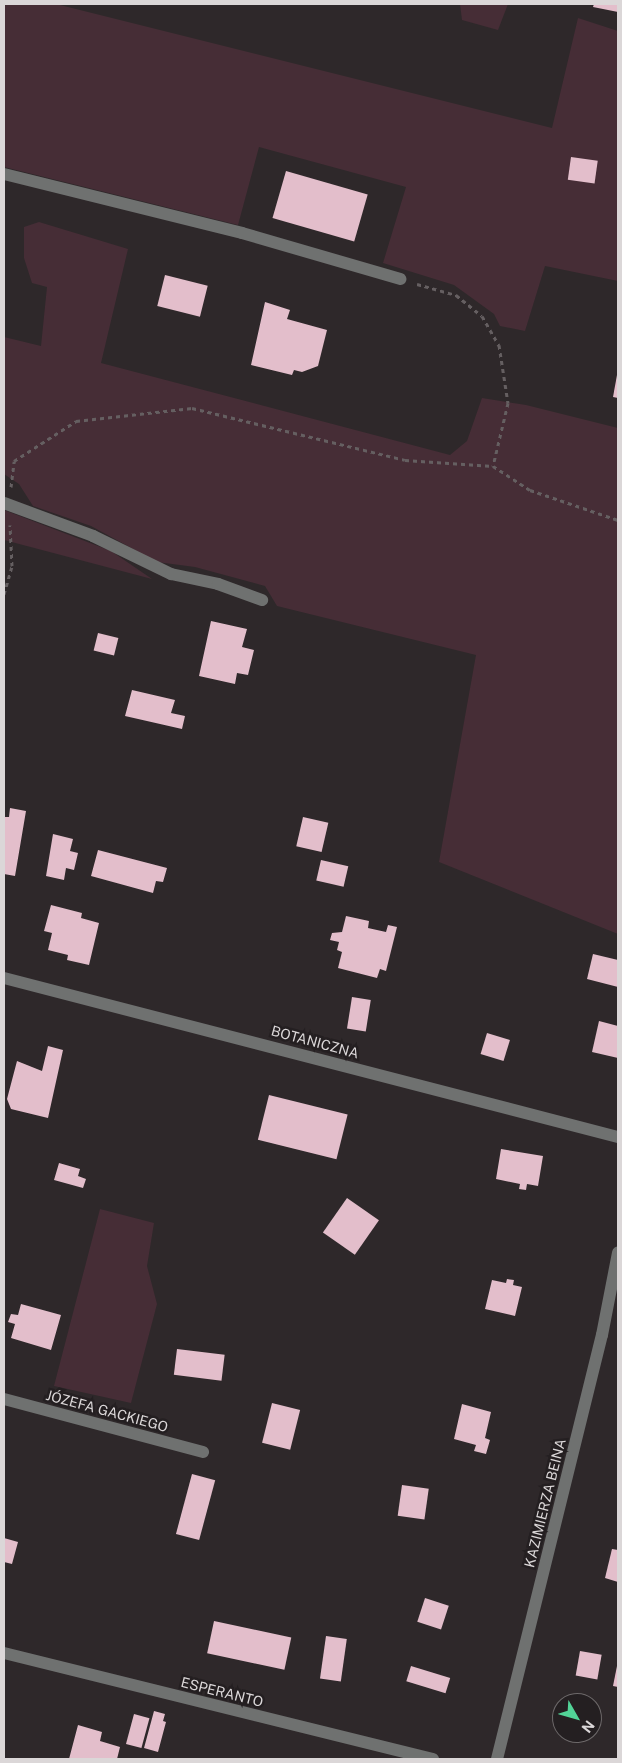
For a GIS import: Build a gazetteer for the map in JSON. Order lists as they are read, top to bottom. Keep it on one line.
{"streets":{"street":["BOTANICZNA","JÓZEFA GACKIEGO","KAZIMIERZA BEINA","ESPERANTO"]},"north":"bottom right"}
